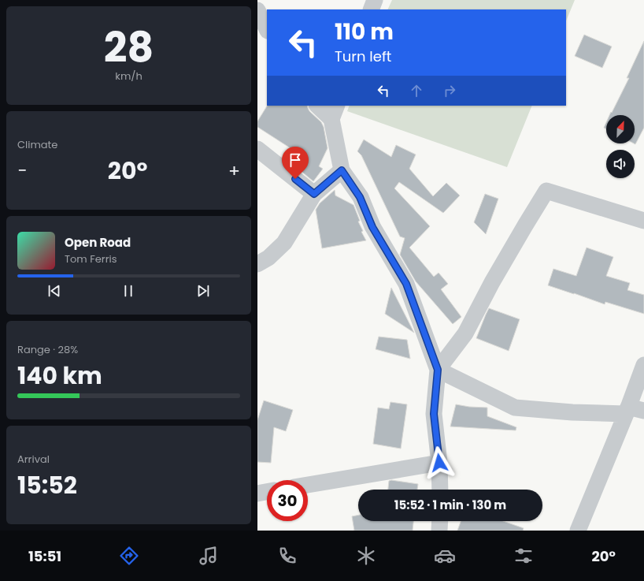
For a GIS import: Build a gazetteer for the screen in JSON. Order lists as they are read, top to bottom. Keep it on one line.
{"north":"top right","page":{"tile":[["28","km/h"],"Climate",["Range · 28%","140 km"],["Arrival","15:52"]],"turn":["110 m","Turn left"],"heat":["−","20°","+"],"song":["Open Road","Tom Ferris"],"limit":"30","trip":"15:52 · 1 min · 130 m","tabs":["15:51","20°"]}}
